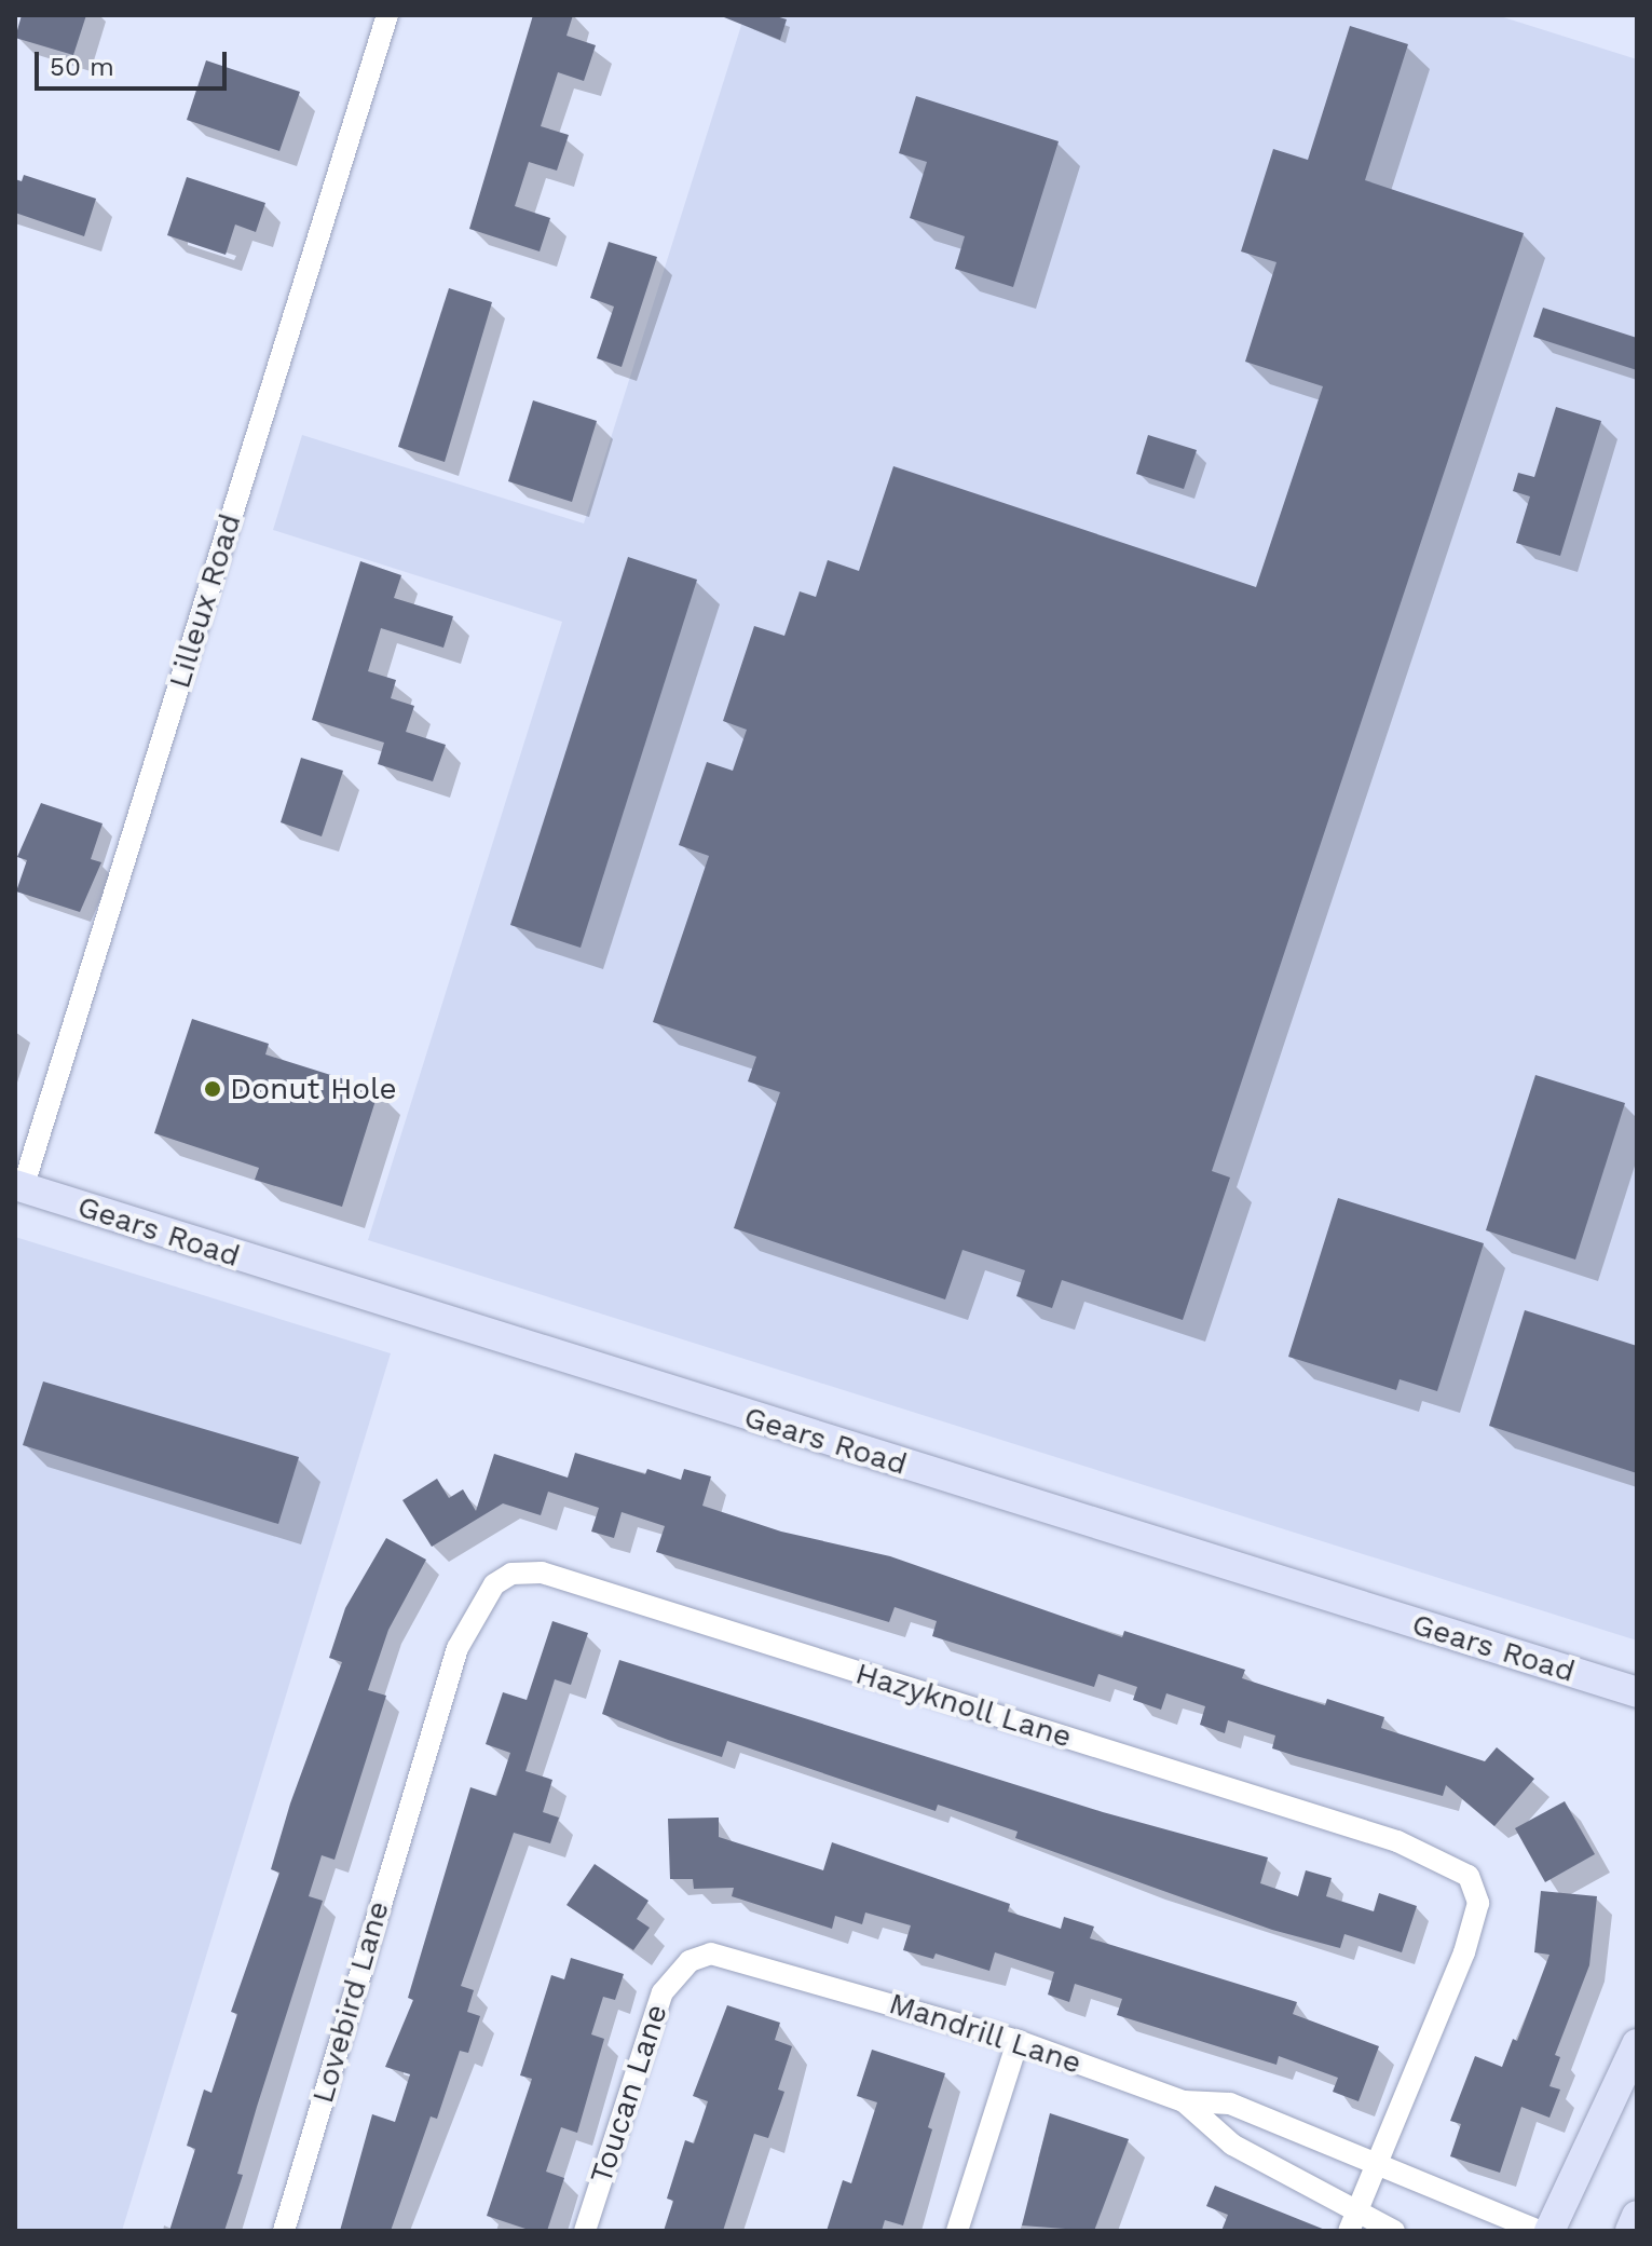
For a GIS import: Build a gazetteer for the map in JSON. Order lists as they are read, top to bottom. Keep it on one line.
{"streets":{"main road":["Gears Road"],"street":["Lilleux Road","Hazyknoll Lane","Lovebird Lane","Mandrill Lane","Toucan Lane"]},"crossings":[["Lilleux Road","Gears Road"],["Hazyknoll Lane","Lovebird Lane"],["Hazyknoll Lane","Mandrill Lane"],["Mandrill Lane","Toucan Lane"]],"places":["Donut Hole"],"scale_bar":"50 m"}
